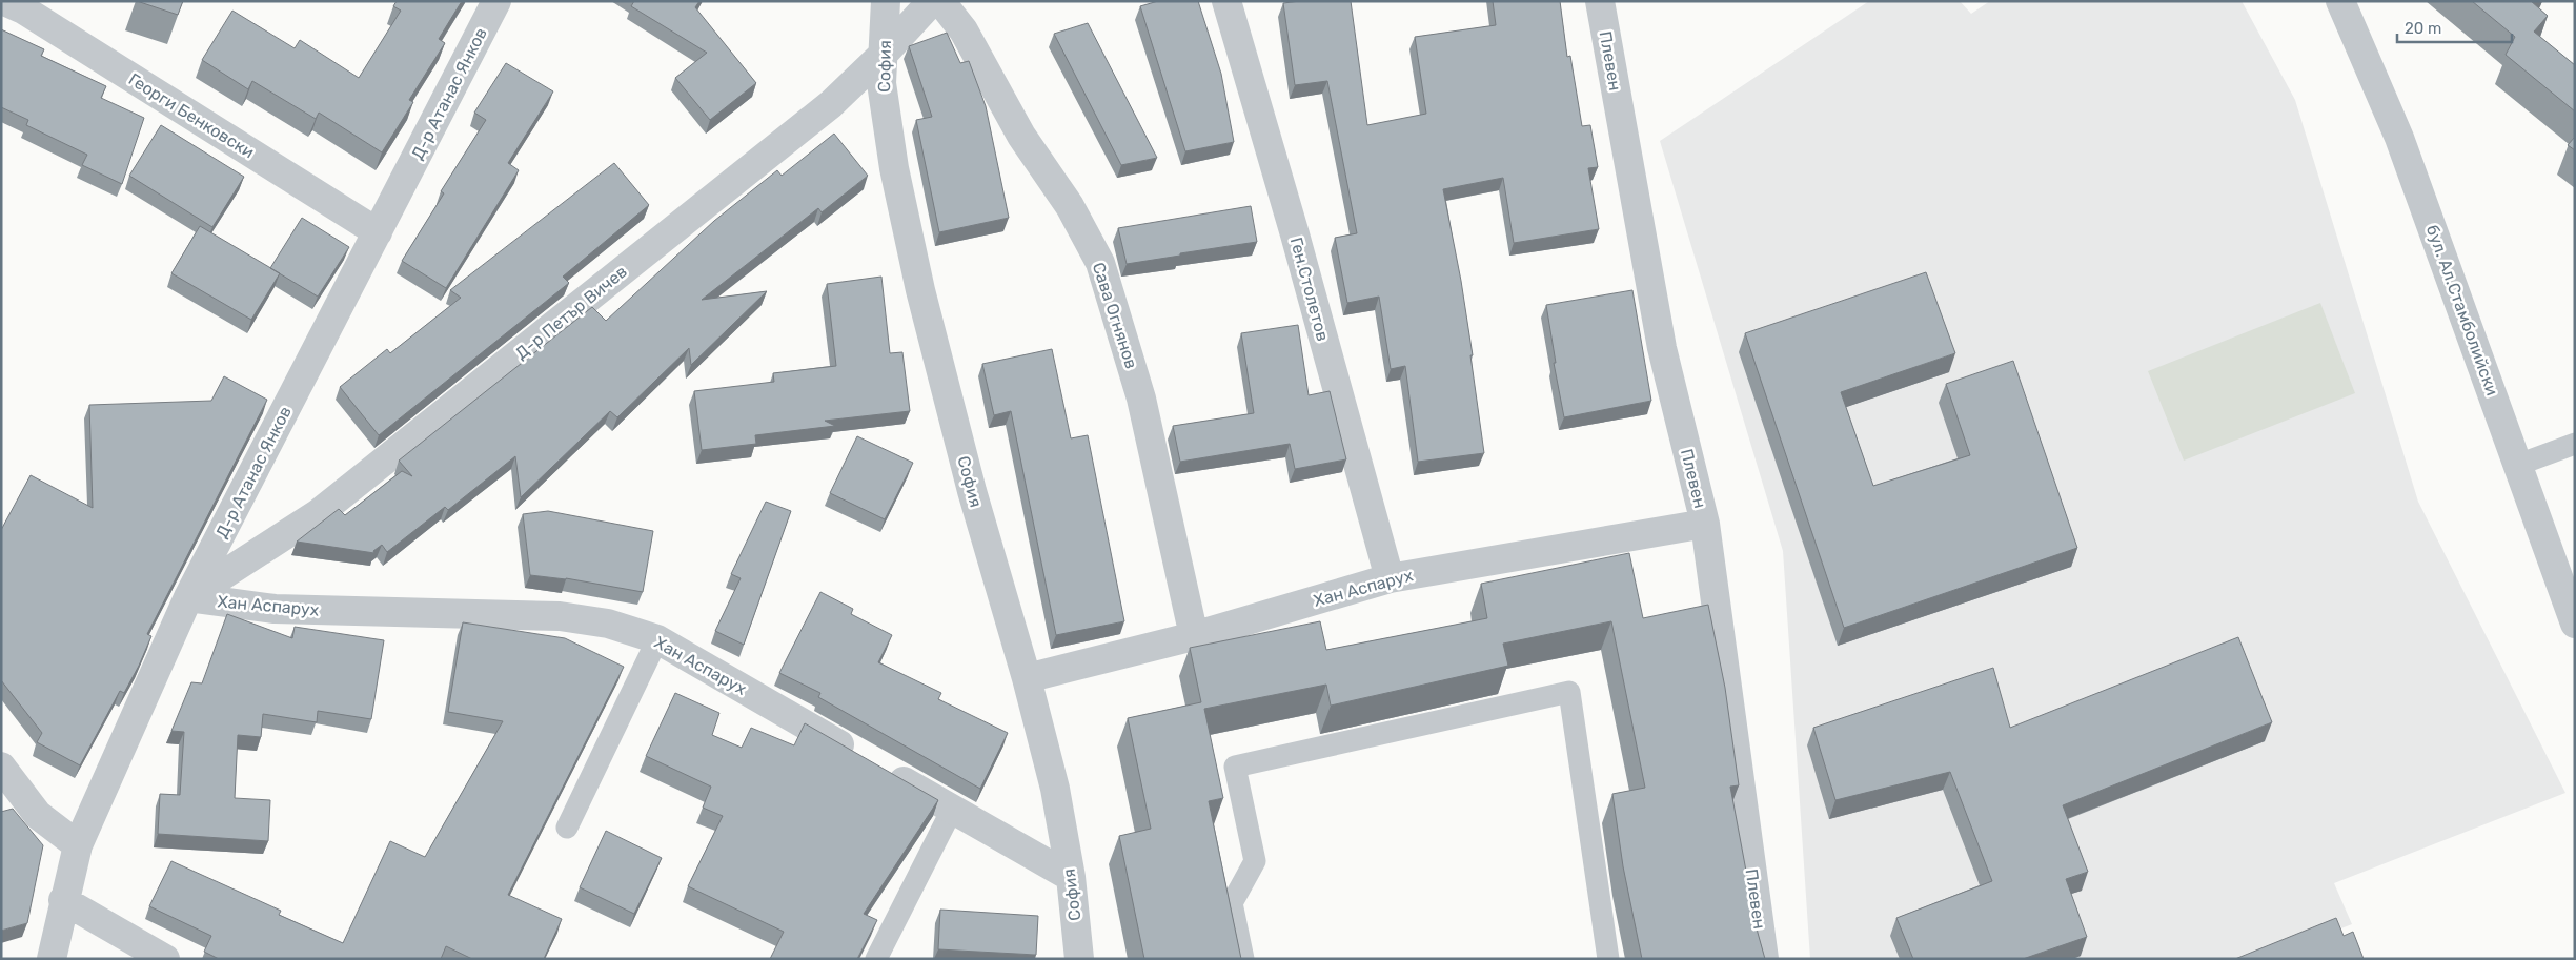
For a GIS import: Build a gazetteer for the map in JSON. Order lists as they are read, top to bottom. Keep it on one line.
{"streets":{"street":["Плевен","София","Д-р Атанас Янков","Георги Бенковски","Ген.Столетов","бул. Ал.Стамболийски","Д-р Петър Вичев","Сава Огнянов","Хан Аспарух"]},"crossings":[["Плевен","Хан Аспарух"],["София","Д-р Петър Вичев"],["София","Хан Аспарух"],["Д-р Атанас Янков","Георги Бенковски"],["Д-р Атанас Янков","Д-р Петър Вичев"],["Д-р Атанас Янков","Хан Аспарух"],["Ген.Столетов","Хан Аспарух"],["Д-р Петър Вичев","Хан Аспарух"],["Сава Огнянов","Хан Аспарух"]],"scale_bar":"20 m"}
